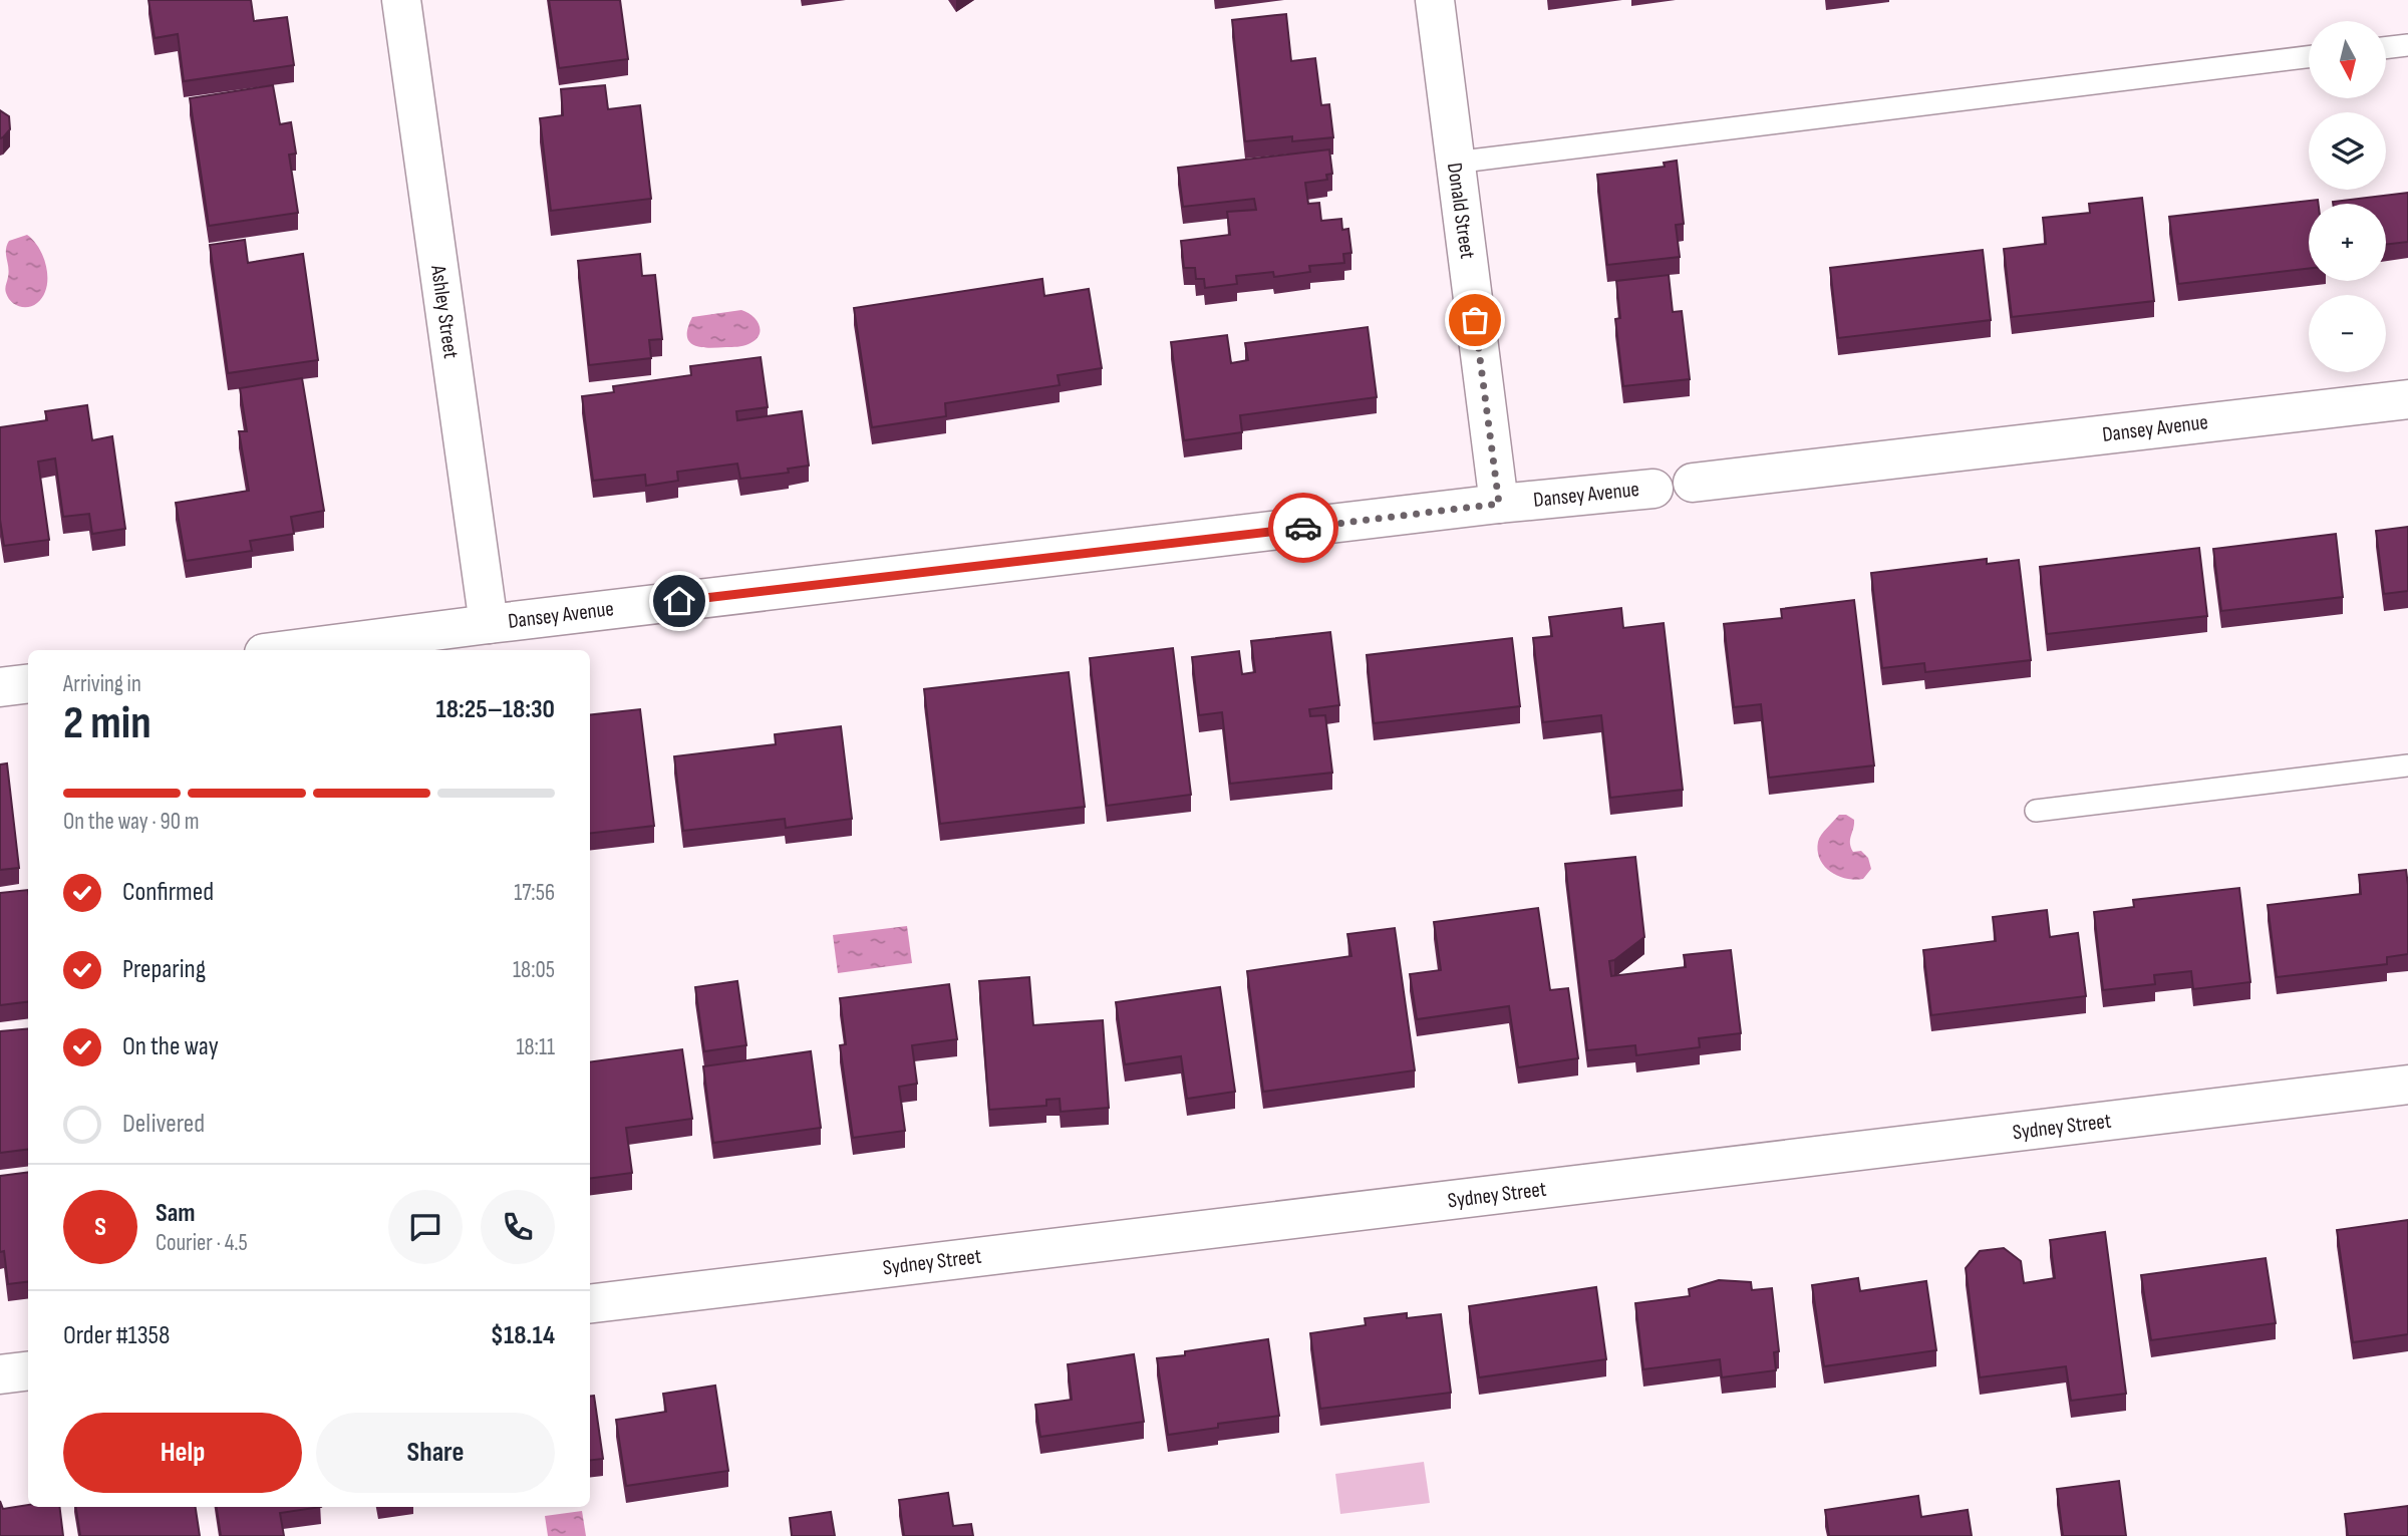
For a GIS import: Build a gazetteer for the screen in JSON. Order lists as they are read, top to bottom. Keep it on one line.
{"streets":{"street":["Donald Street","Ashley Street","Dansey Avenue","Sydney Street"]},"crossings":[["Donald Street","Dansey Avenue"],["Ashley Street","Dansey Avenue"]],"north":"bottom","page":{"map_buttons":["+","−"],"heading":["2 min","Arriving in","18:25–18:30"],"panel":["Sam","Courier · 4.5","Order #1358","$18.14"],"bar":"On the way · 90 m","list":[["Confirmed","17:56"],["Preparing","18:05"],["On the way","18:11"],"Delivered"],"round":"S","buttons":["Help","Share"]}}
